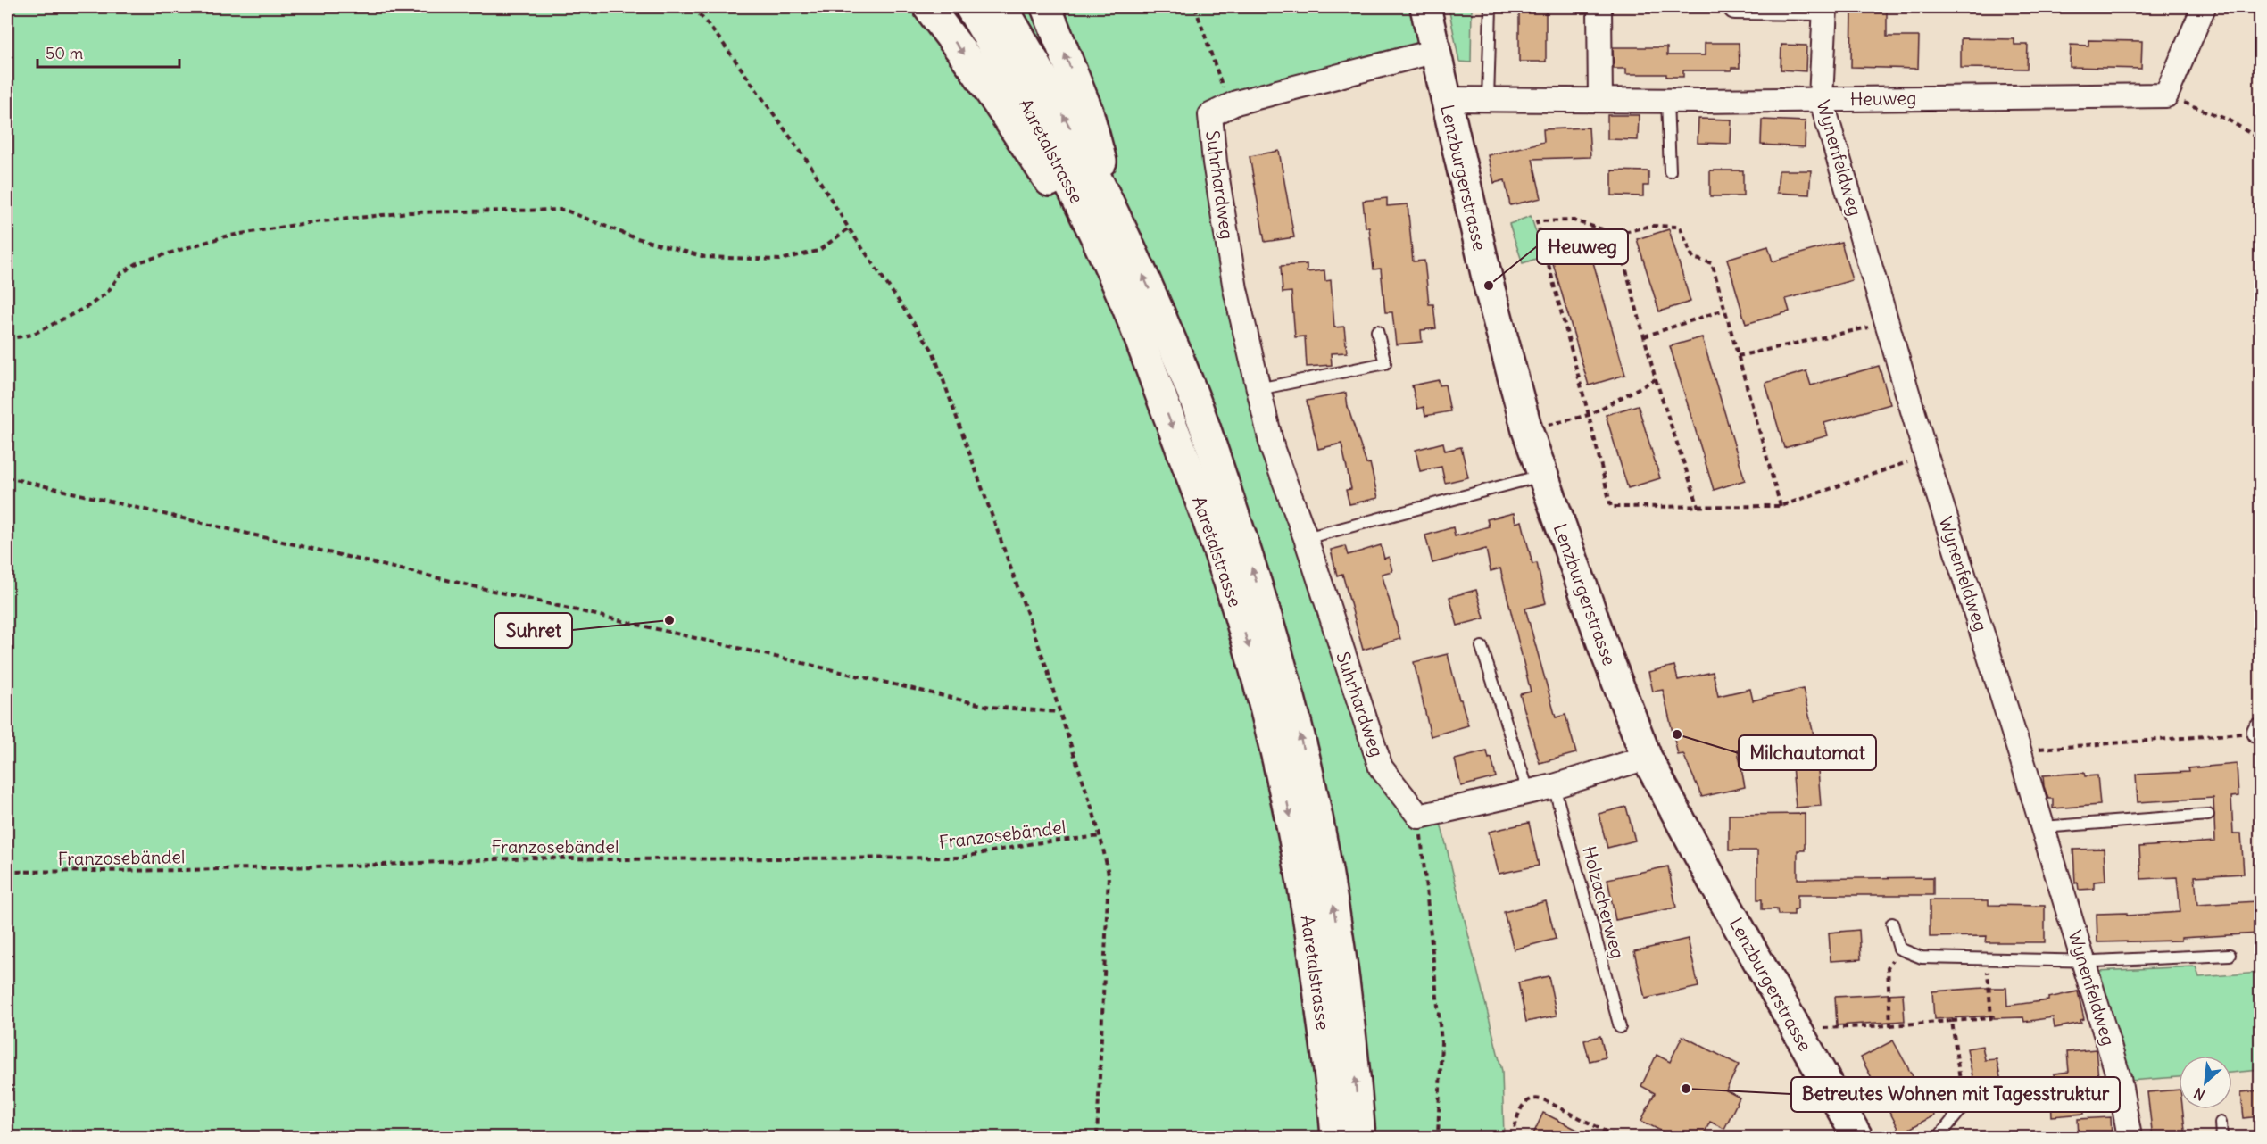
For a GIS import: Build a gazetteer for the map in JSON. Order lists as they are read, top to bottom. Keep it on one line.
{"streets":{"main road":["Aaretalstrasse","Lenzburgerstrasse"],"street":["Heuweg","Wynenfeldweg","Suhrhardweg"],"lane":["Holzacherweg"],"path":["Franzosebändel"]},"crossings":[["Heuweg","Wynenfeldweg"],["Heuweg","Lenzburgerstrasse"],["Lenzburgerstrasse","Suhrhardweg"]],"places":["Heuweg","Suhret","Milchautomat","Betreutes Wohnen mit Tagesstruktur"],"scale_bar":"50 m","north":"bottom left"}
